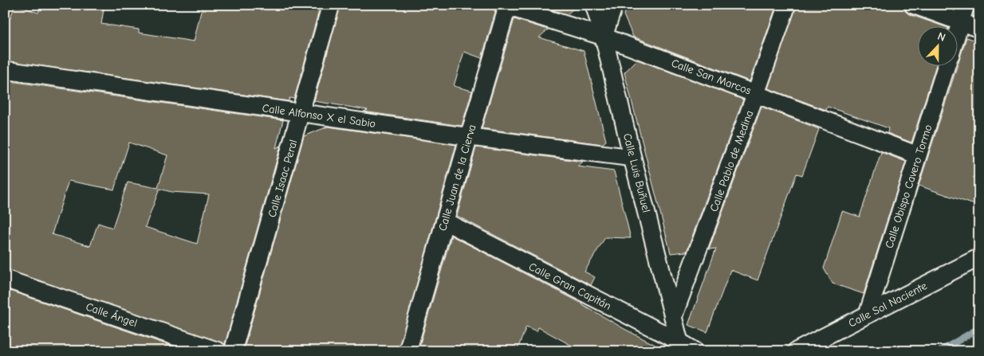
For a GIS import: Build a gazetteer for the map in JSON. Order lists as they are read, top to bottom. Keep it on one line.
{"streets":{"street":["Calle San Marcos","Calle Alfonso X el Sabio","Calle Pablo de Medina","Calle Luis Buñuel","Calle Juan de la Cierva","Calle Isaac Peral","Calle Obispo Cavero Tormo","Calle Gran Capitán","Calle Sol Naciente","Calle Ángel"]},"crossings":[["Calle San Marcos","Calle Pablo de Medina"],["Calle San Marcos","Calle Luis Buñuel"],["Calle San Marcos","Calle Juan de la Cierva"],["Calle San Marcos","Calle Obispo Cavero Tormo"],["Calle Alfonso X el Sabio","Calle Luis Buñuel"],["Calle Alfonso X el Sabio","Calle Juan de la Cierva"],["Calle Alfonso X el Sabio","Calle Isaac Peral"],["Calle Pablo de Medina","Calle Luis Buñuel"],["Calle Luis Buñuel","Calle Gran Capitán"],["Calle Juan de la Cierva","Calle Gran Capitán"],["Calle Obispo Cavero Tormo","Calle Sol Naciente"]],"north":"top"}
